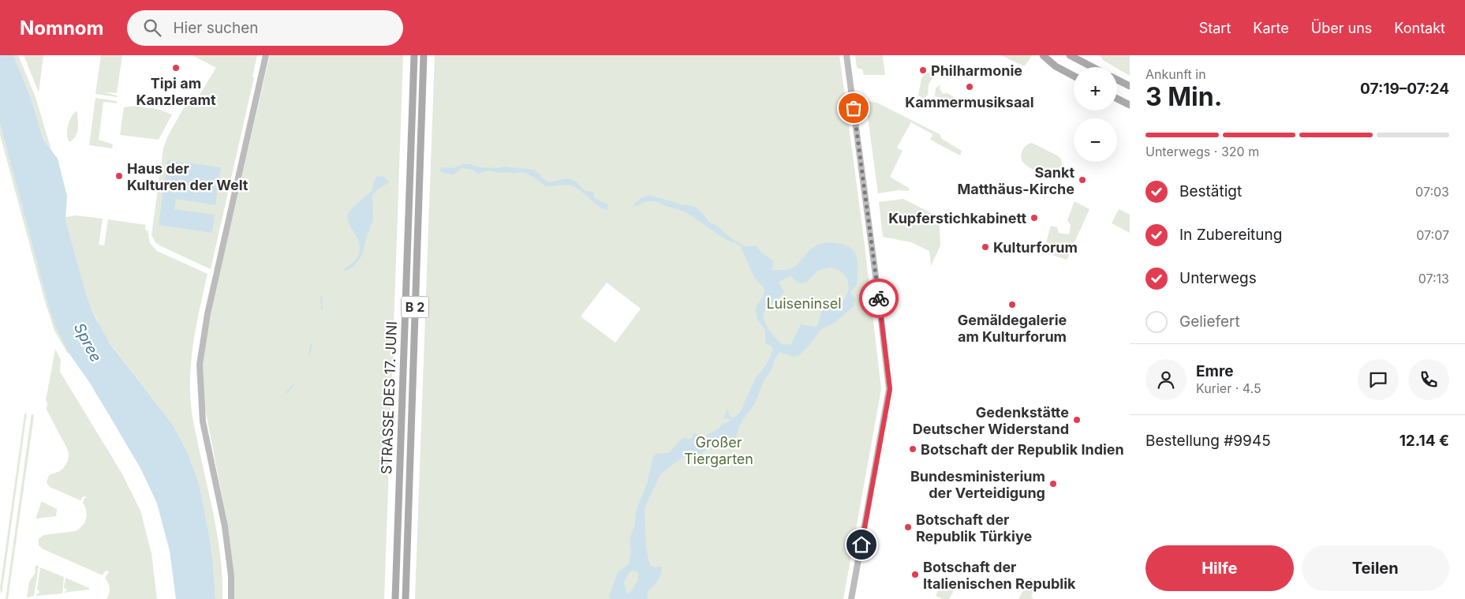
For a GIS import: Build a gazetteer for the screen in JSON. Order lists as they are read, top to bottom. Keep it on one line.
{"streets":{"main road":["B 2","STRASSE DES 17. JUNI"]},"water":["Spree"],"parks":["Luiseninsel","Großer Tiergarten"],"places":["Tipi am Kanzleramt","Philharmonie","Kammermusiksaal","Haus der Kulturen der Welt","Sankt Matthäus-Kirche","Kupferstichkabinett","Kulturforum","Gemäldegalerie am Kulturforum","Gedenkstätte Deutscher Widerstand","Botschaft der Republik Indien","Bundesministerium der Verteidigung","Botschaft der Republik Türkiye","Botschaft der Italienischen Republik"],"page":{"header":"Nomnom","search":"Hier suchen","nav":["Start","Karte","Über uns","Kontakt"],"heading":["3 Min.","Ankunft in","07:19–07:24"],"panel":["Emre","Kurier · 4.5","Bestellung #9945","12.14 €"],"map_buttons":["+","−"],"bar":"Unterwegs · 320 m","list":[["Bestätigt","07:03"],["In Zubereitung","07:07"],["Unterwegs","07:13"],"Geliefert"],"buttons":["Hilfe","Teilen"]}}
